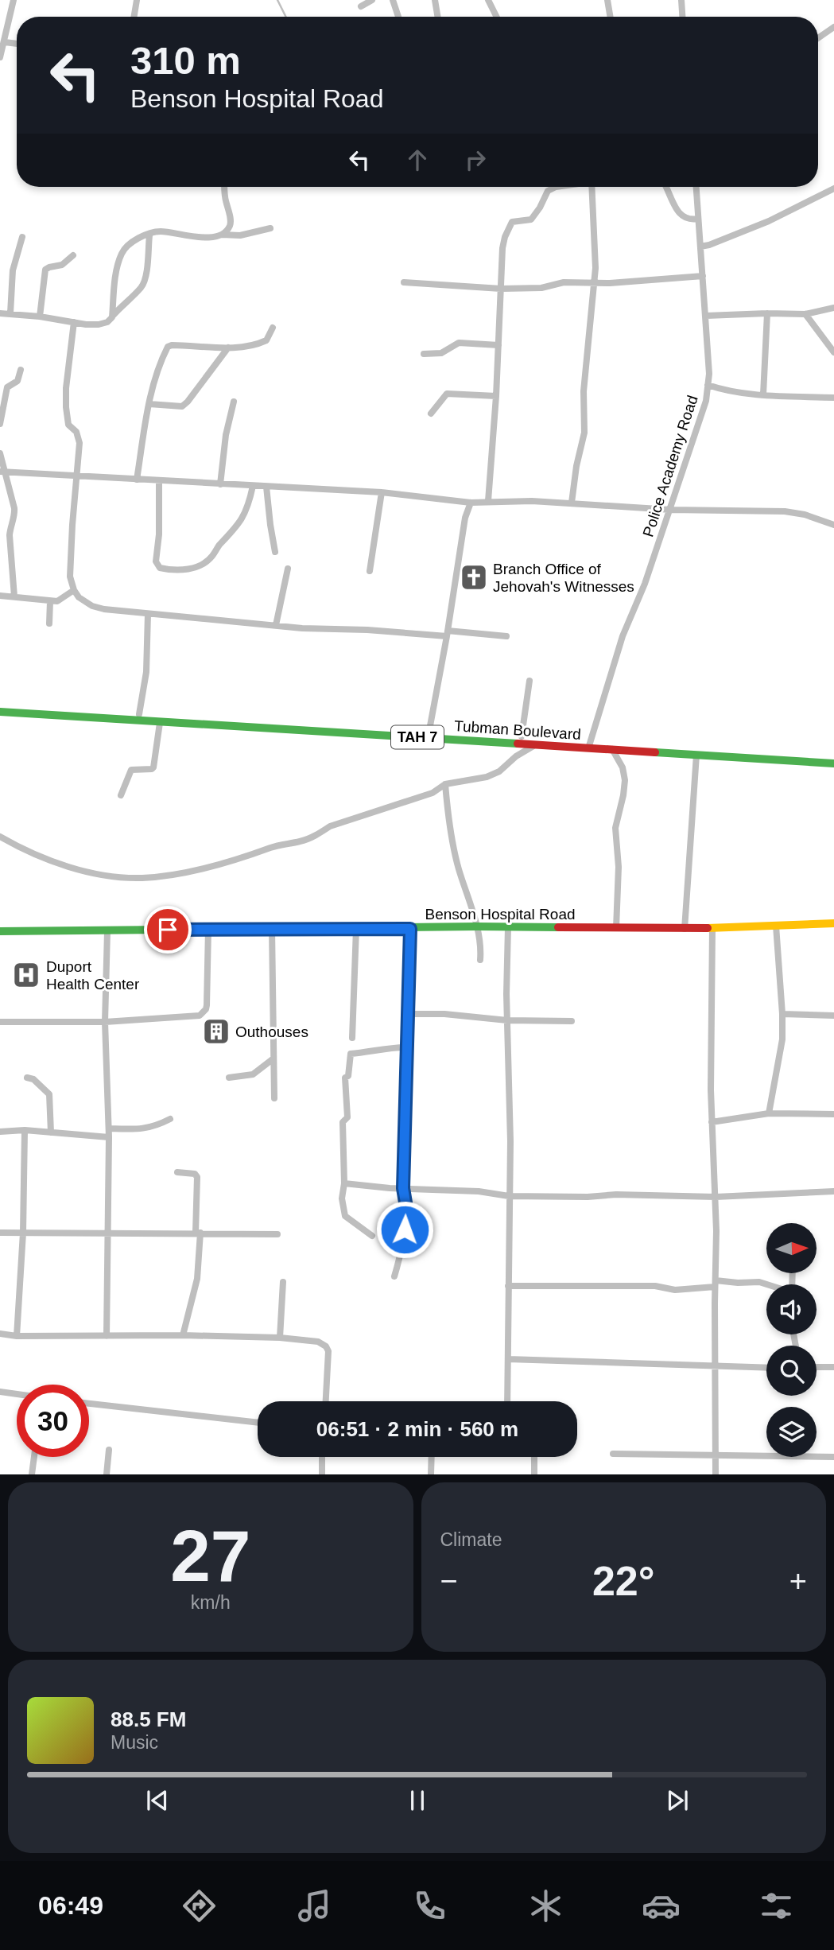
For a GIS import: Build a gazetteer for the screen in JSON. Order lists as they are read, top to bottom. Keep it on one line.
{"streets":{"main road":["Tubman Boulevard","TAH 7","Benson Hospital Road"],"street":["Police Academy Road"]},"crossings":[["Police Academy Road","Tubman Boulevard"]],"places":{"church":["Branch Office of Jehovah's Witnesses"],"hospital":["Duport Health Center"],"building":["Outhouses"]},"north":"right","page":{"turn":["310 m","Benson Hospital Road"],"limit":"30","trip":"06:51 · 2 min · 560 m","tile":[["27","km/h"],"Climate"],"heat":["−","22°","+"],"song":["88.5 FM","Music"],"tabs":"06:49"}}
